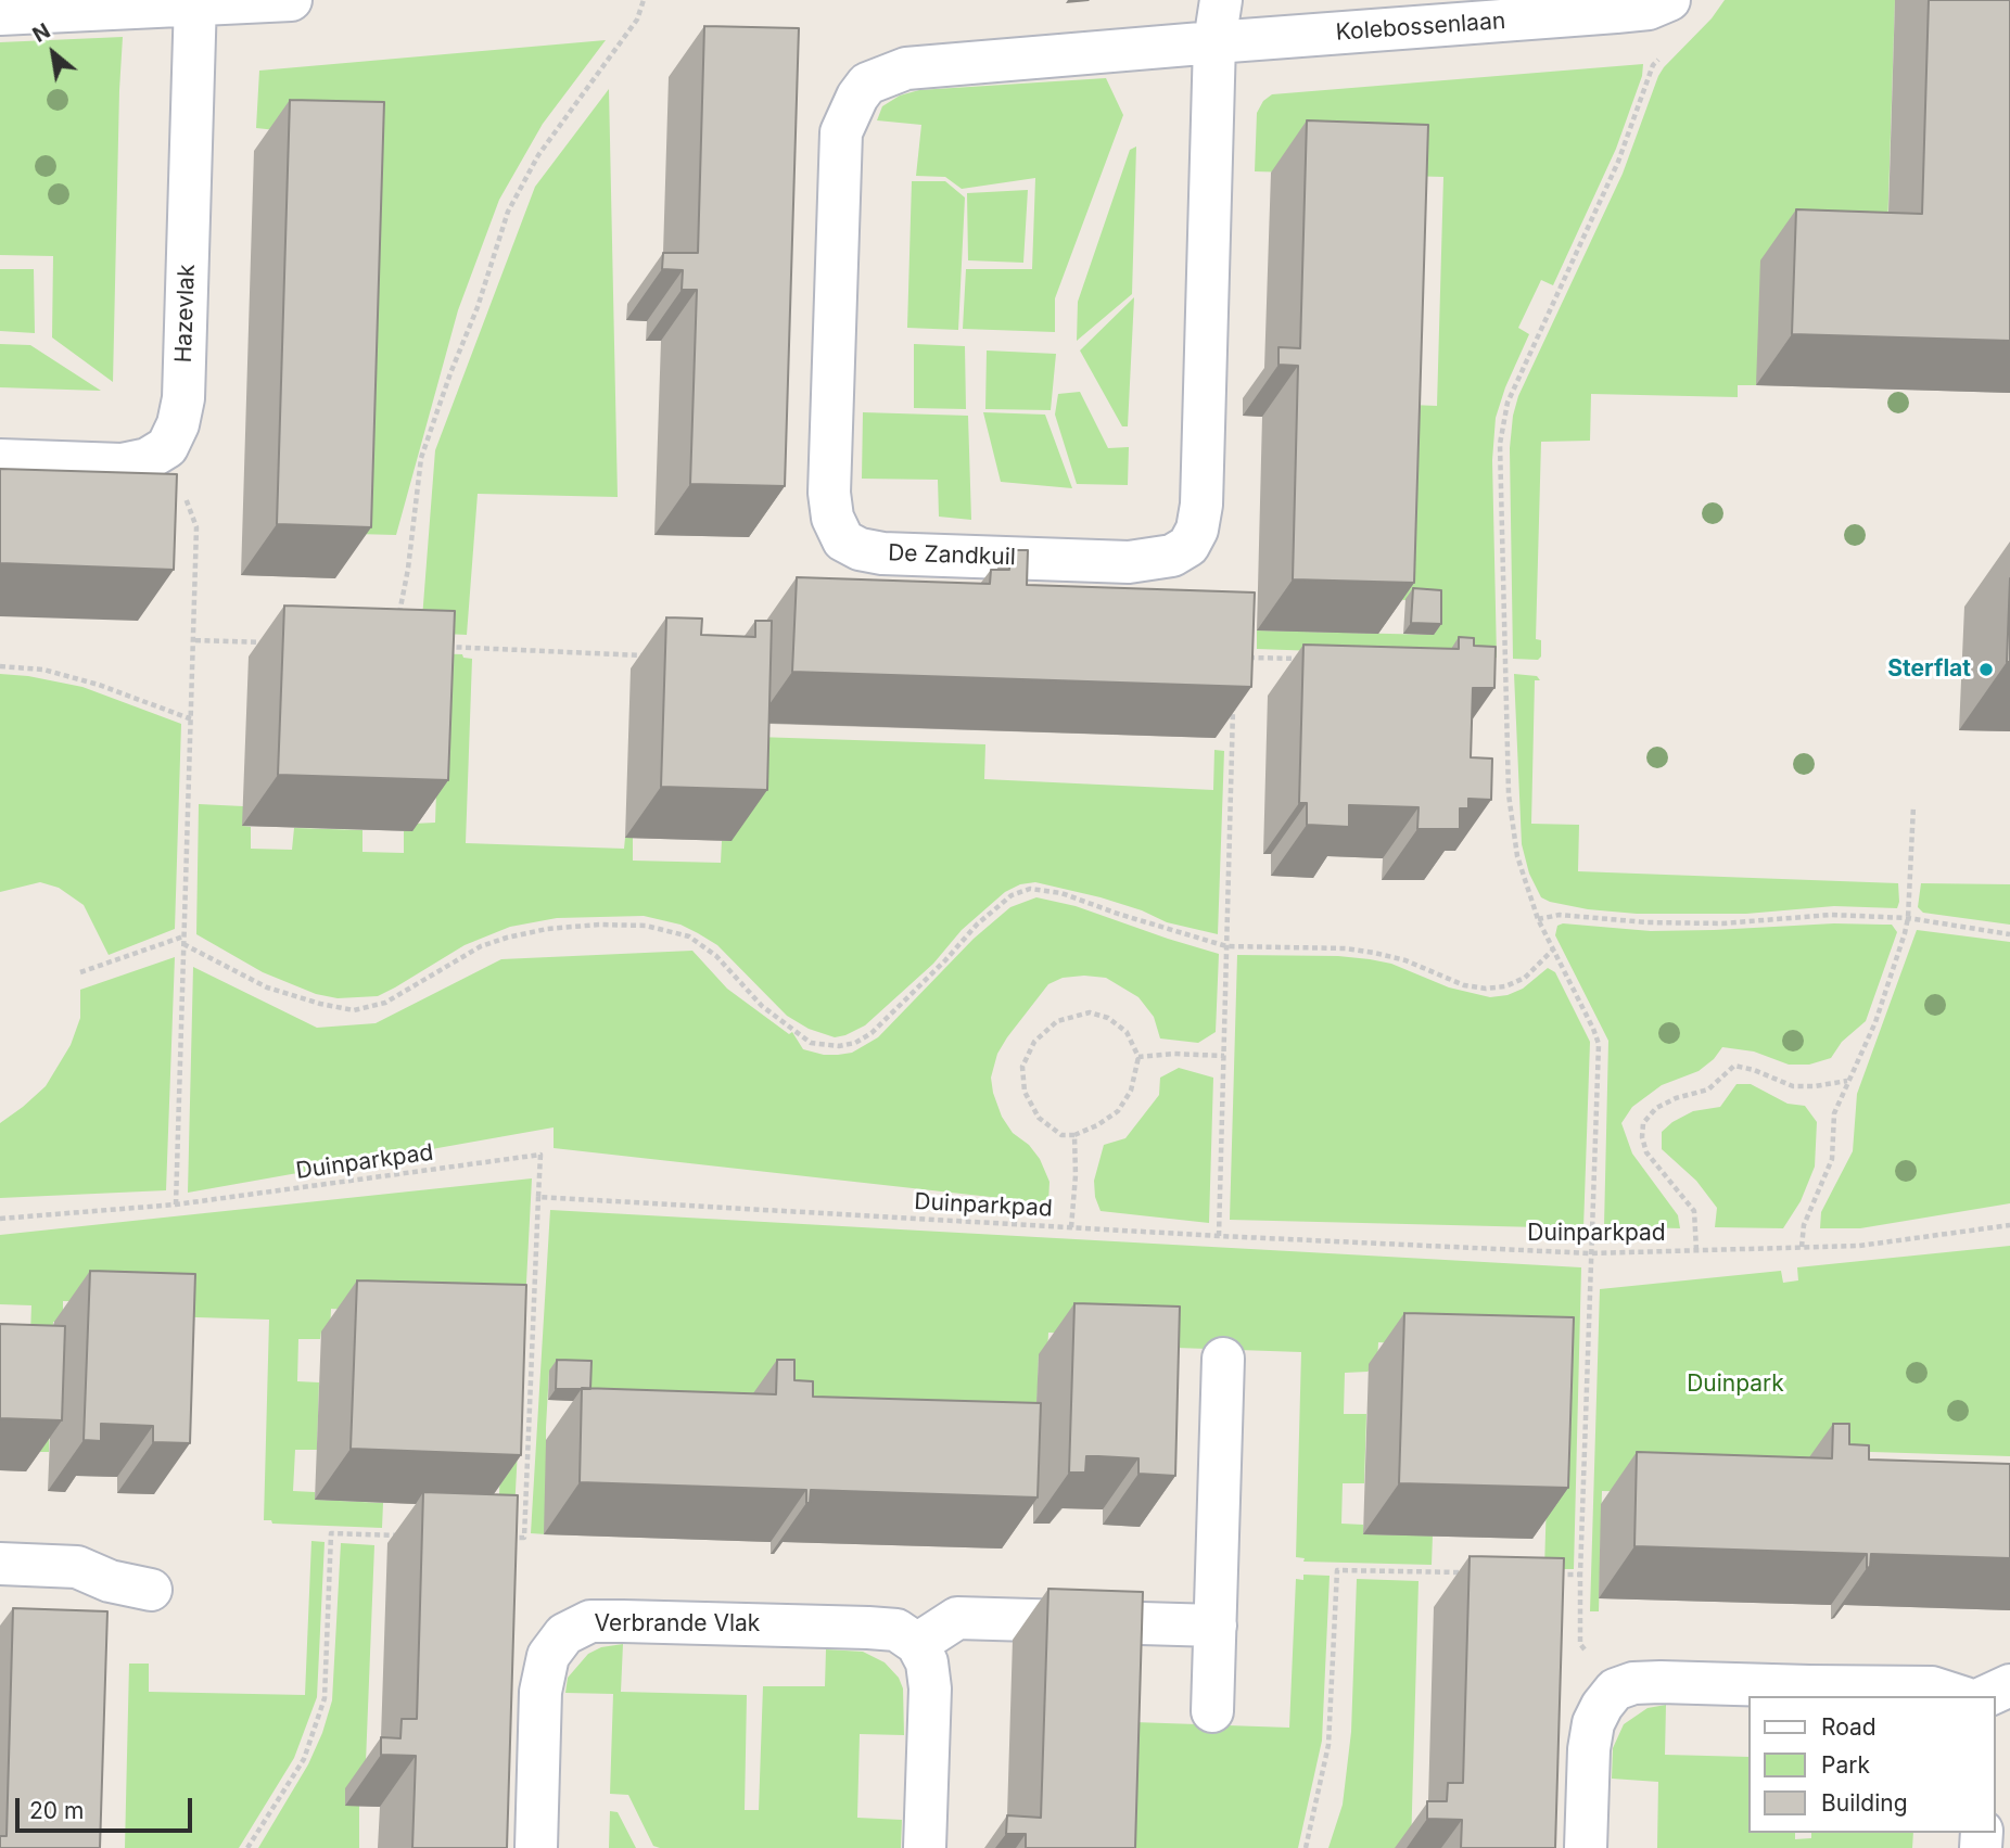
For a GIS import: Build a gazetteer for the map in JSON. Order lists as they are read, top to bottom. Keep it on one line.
{"streets":{"street":["Kolebossenlaan","Hazevlak","De Zandkuil","Verbrande Vlak"],"path":["Duinparkpad"]},"crossings":[["Kolebossenlaan","De Zandkuil"]],"parks":["Duinpark"],"places":["Sterflat"],"legend":["Road","Park","Building"],"scale_bar":"20 m","north":"top left"}
